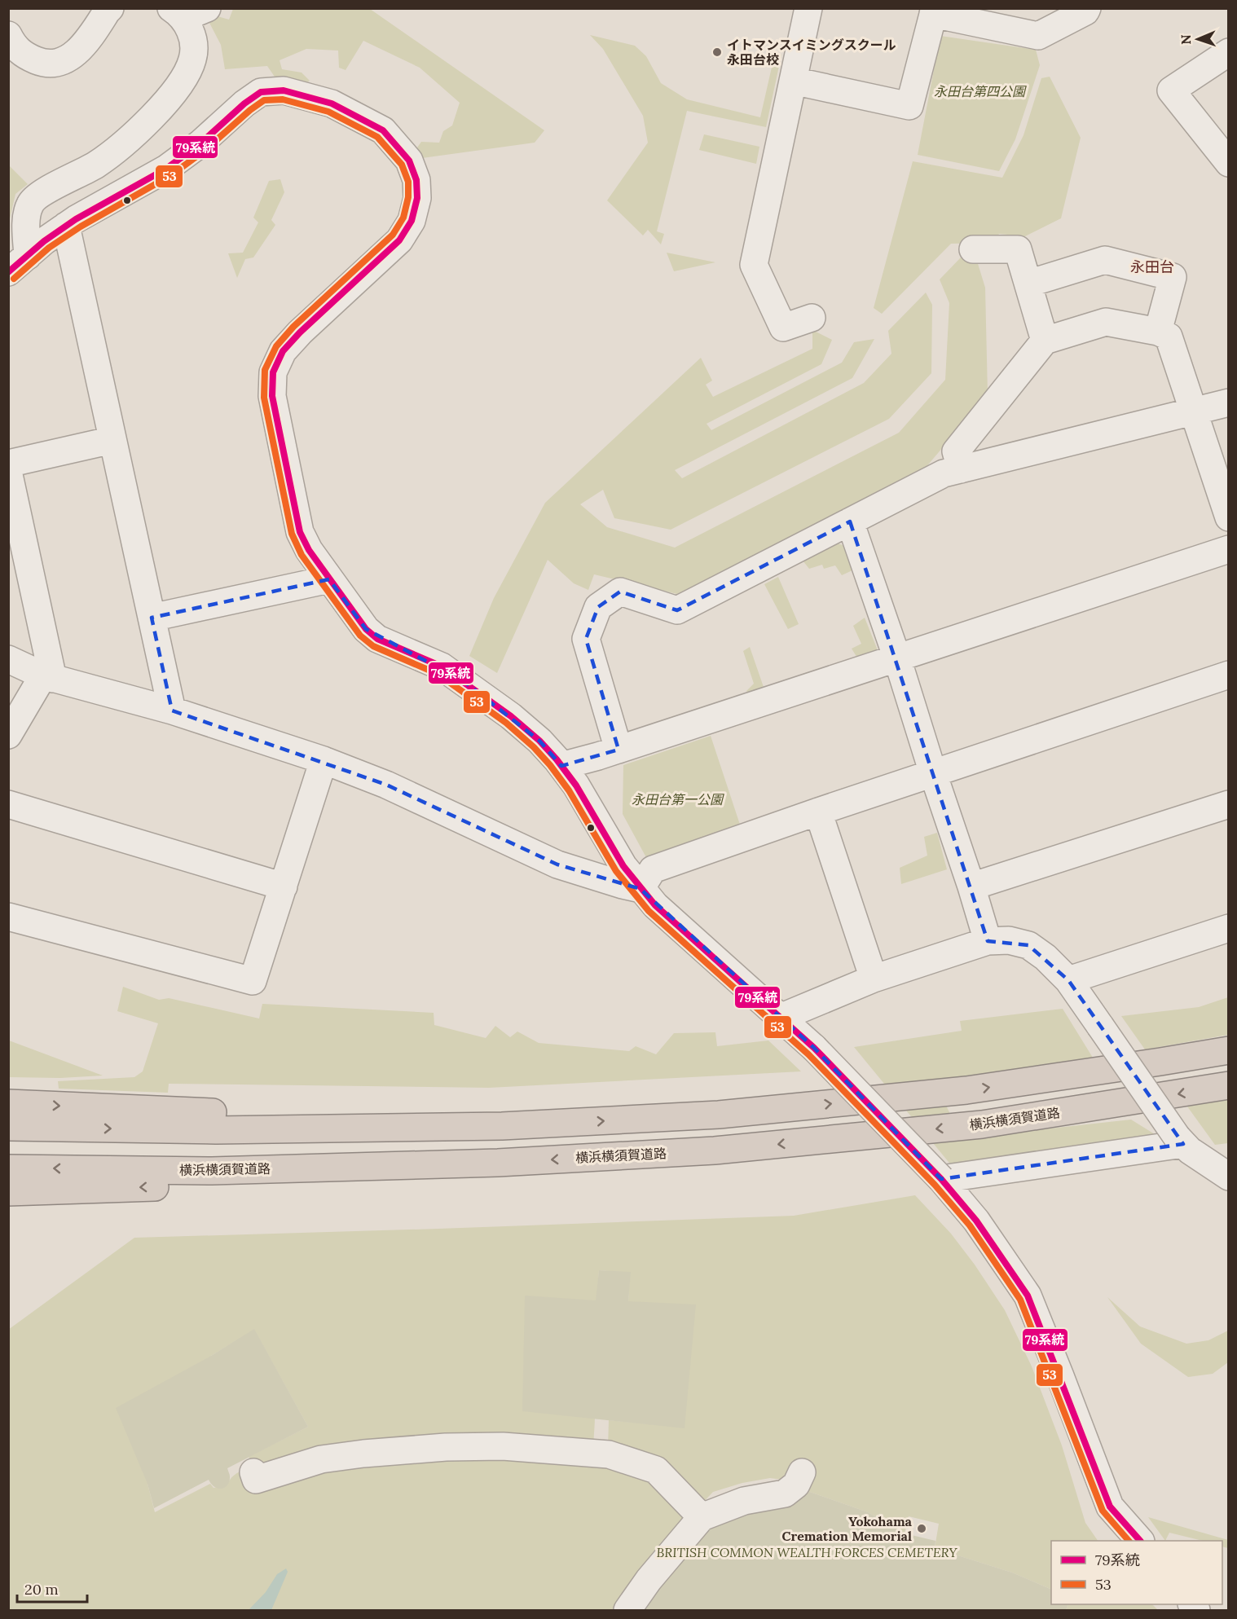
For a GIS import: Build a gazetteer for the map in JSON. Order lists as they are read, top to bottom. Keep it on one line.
{"streets":{"highway":["横浜横須賀道路"]},"districts":["永田台"],"parks":["永田台第四公園","永田台第一公園","BRITISH COMMON WEALTH FORCES CEMETERY"],"places":["イトマンスイミングスクール 永田台校","Yokohama Cremation Memorial"],"lines":["transit line 79系統","transit line 53"],"legend":["79系統","53"],"scale_bar":"20 m","north":"left"}
